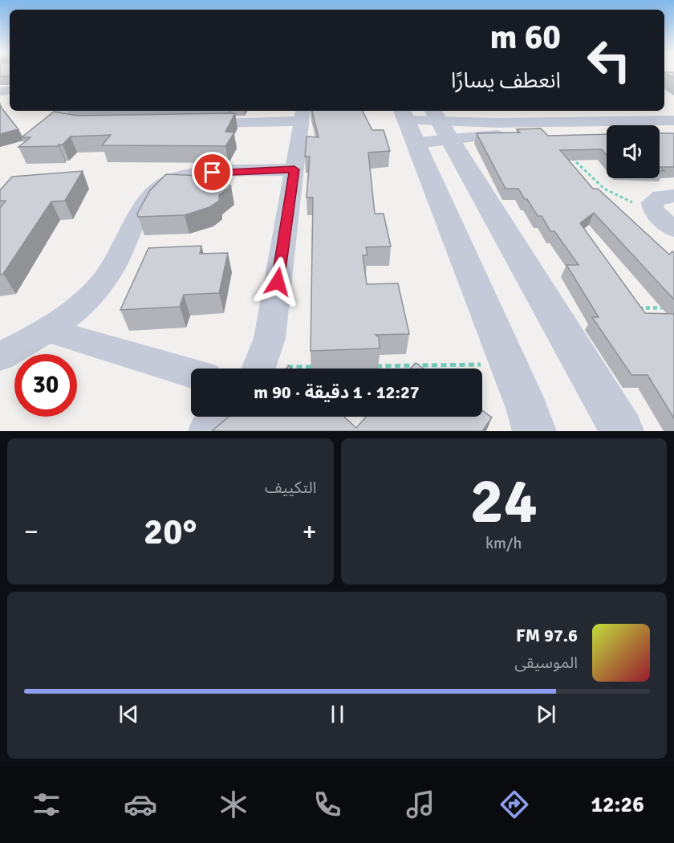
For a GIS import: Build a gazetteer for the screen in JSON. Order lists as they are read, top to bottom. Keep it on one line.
{"page":{"turn":["60 m","انعطف يسارًا"],"limit":"30","trip":"12:27 · 1 دقيقة · 90 m","tile":[["24","km/h"],"التكييف"],"heat":["−","20°","+"],"song":["97.6 FM","الموسيقى"],"tabs":"12:26"}}
